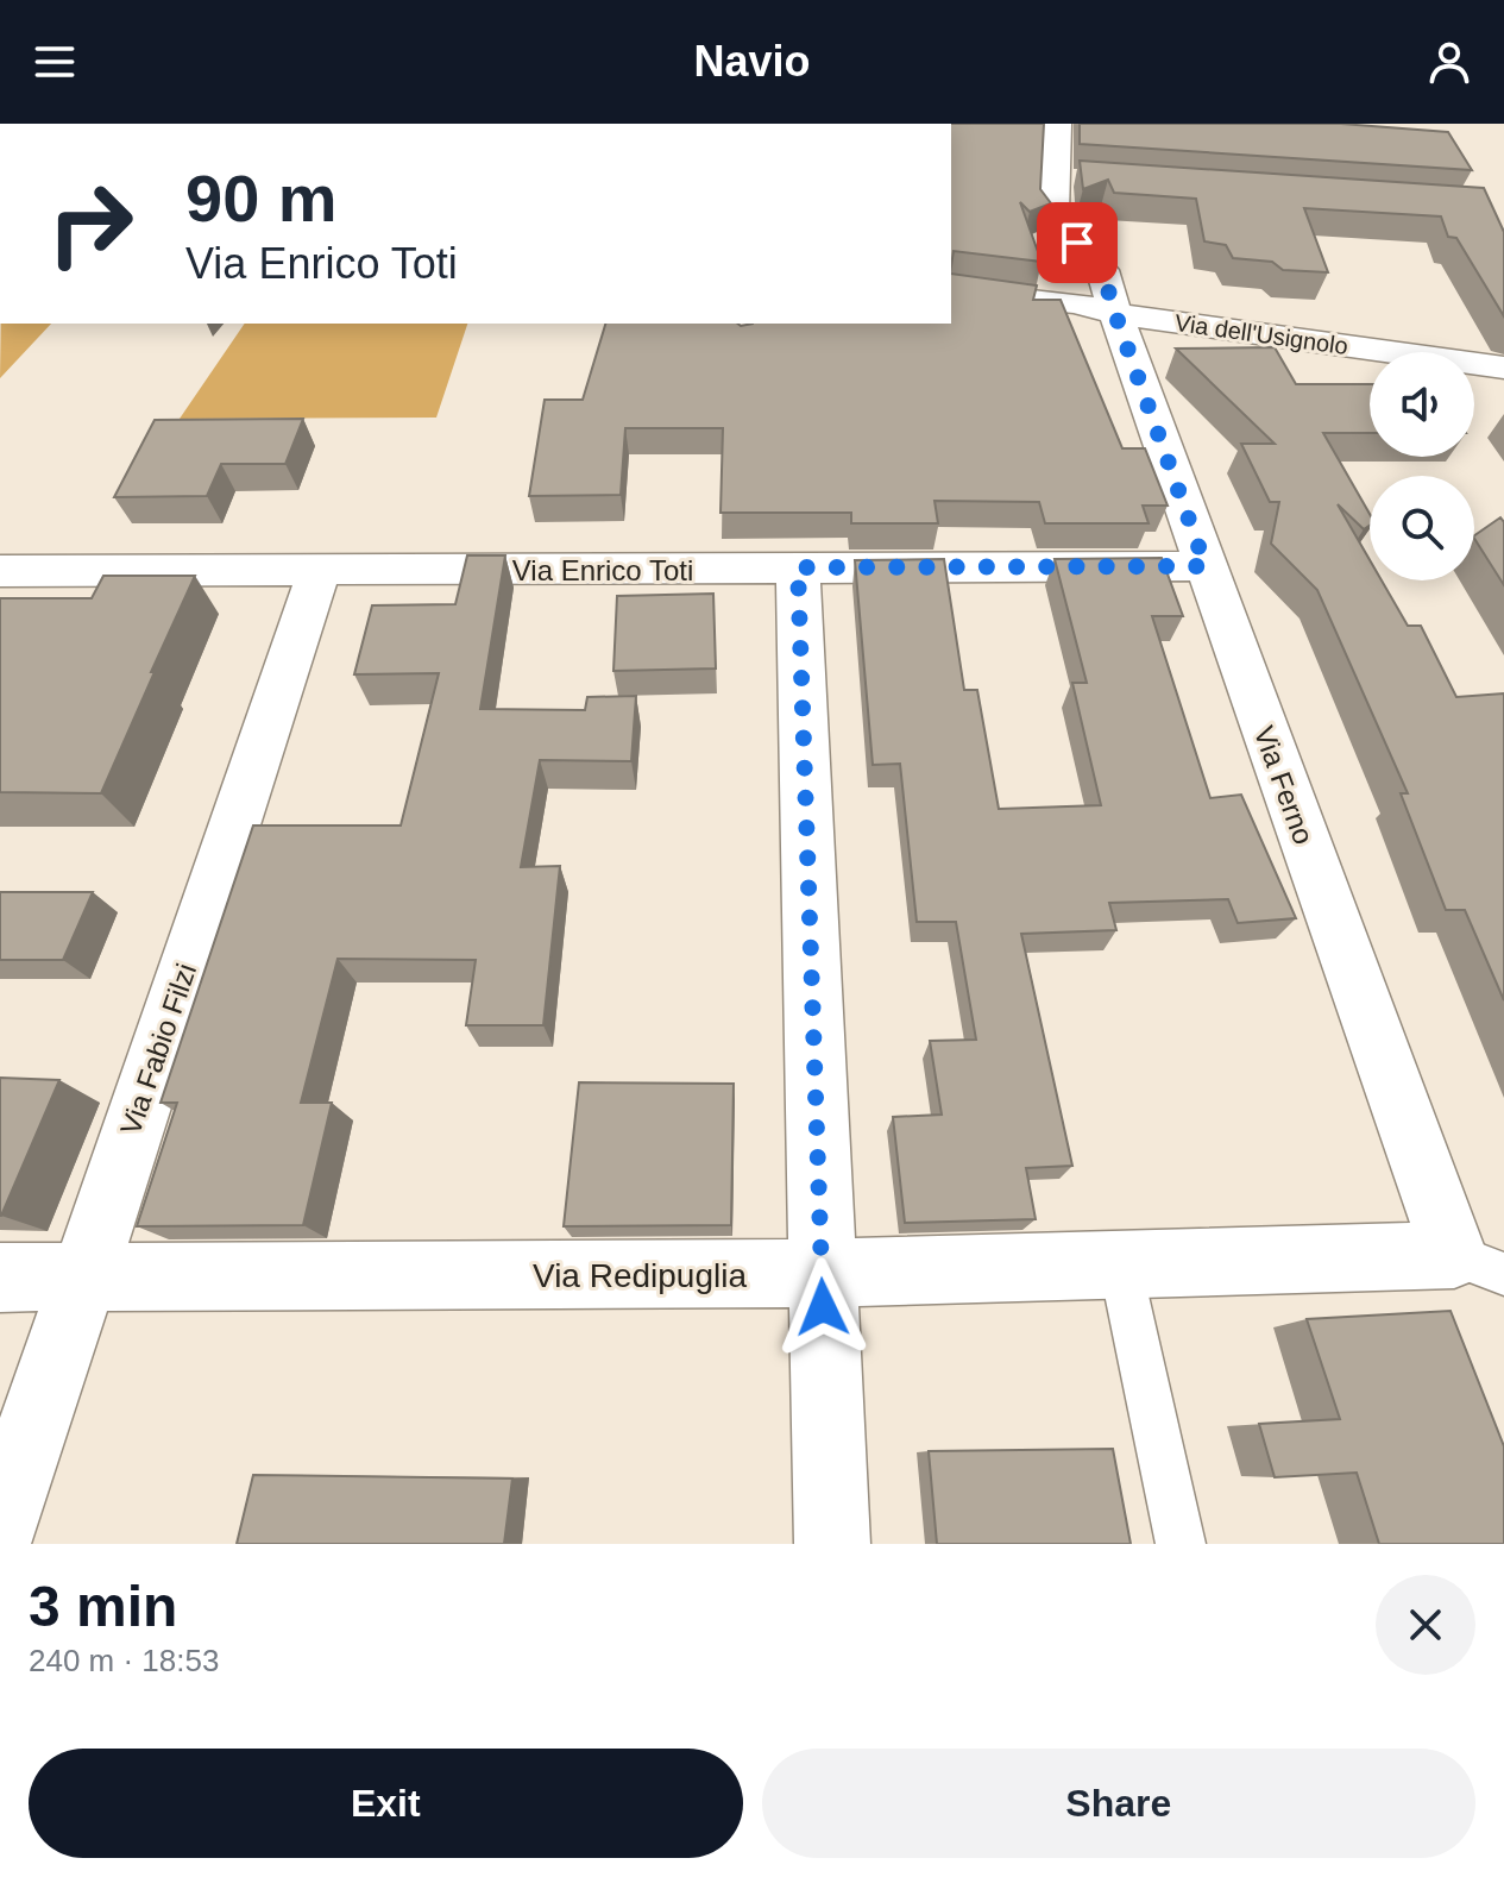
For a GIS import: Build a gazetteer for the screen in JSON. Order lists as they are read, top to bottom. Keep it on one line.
{"streets":{"street":["Via dell'Usignolo","Via Enrico Toti","Via Ferno","Via Fabio Filzi","Via Redipuglia"]},"crossings":[["Via dell'Usignolo","Via Ferno"],["Via Enrico Toti","Via Ferno"],["Via Enrico Toti","Via Fabio Filzi"],["Via Ferno","Via Redipuglia"],["Via Fabio Filzi","Via Redipuglia"]],"page":{"header":"Navio","turn":["90 m","Via Enrico Toti"],"heading":["3 min","240 m · 18:53"],"buttons":["Exit","Share"]}}
